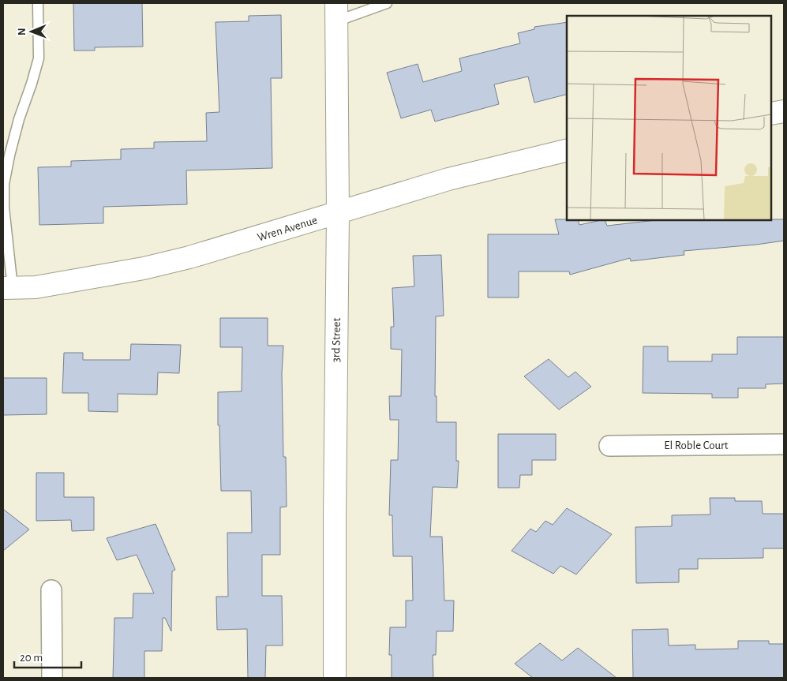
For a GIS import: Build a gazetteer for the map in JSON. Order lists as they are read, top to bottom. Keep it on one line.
{"streets":{"street":["Wren Avenue","3rd Street","El Roble Court"]},"crossings":[["Wren Avenue","3rd Street"]],"scale_bar":"20 m","north":"left"}
